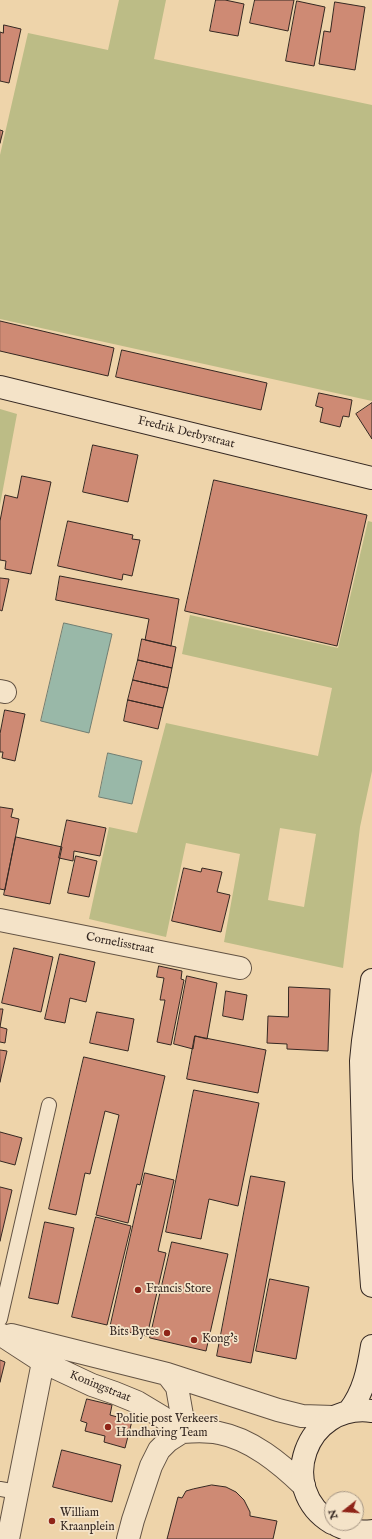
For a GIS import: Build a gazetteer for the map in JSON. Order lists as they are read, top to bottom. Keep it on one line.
{"streets":{"street":["Fredrik Derbystraat","Cornelisstraat","Koningstraat"]},"places":["Francis Store","Bits Bytes","Kong's","Politie post Verkeers Handhaving Team","William Kraanplein"],"north":"left"}
